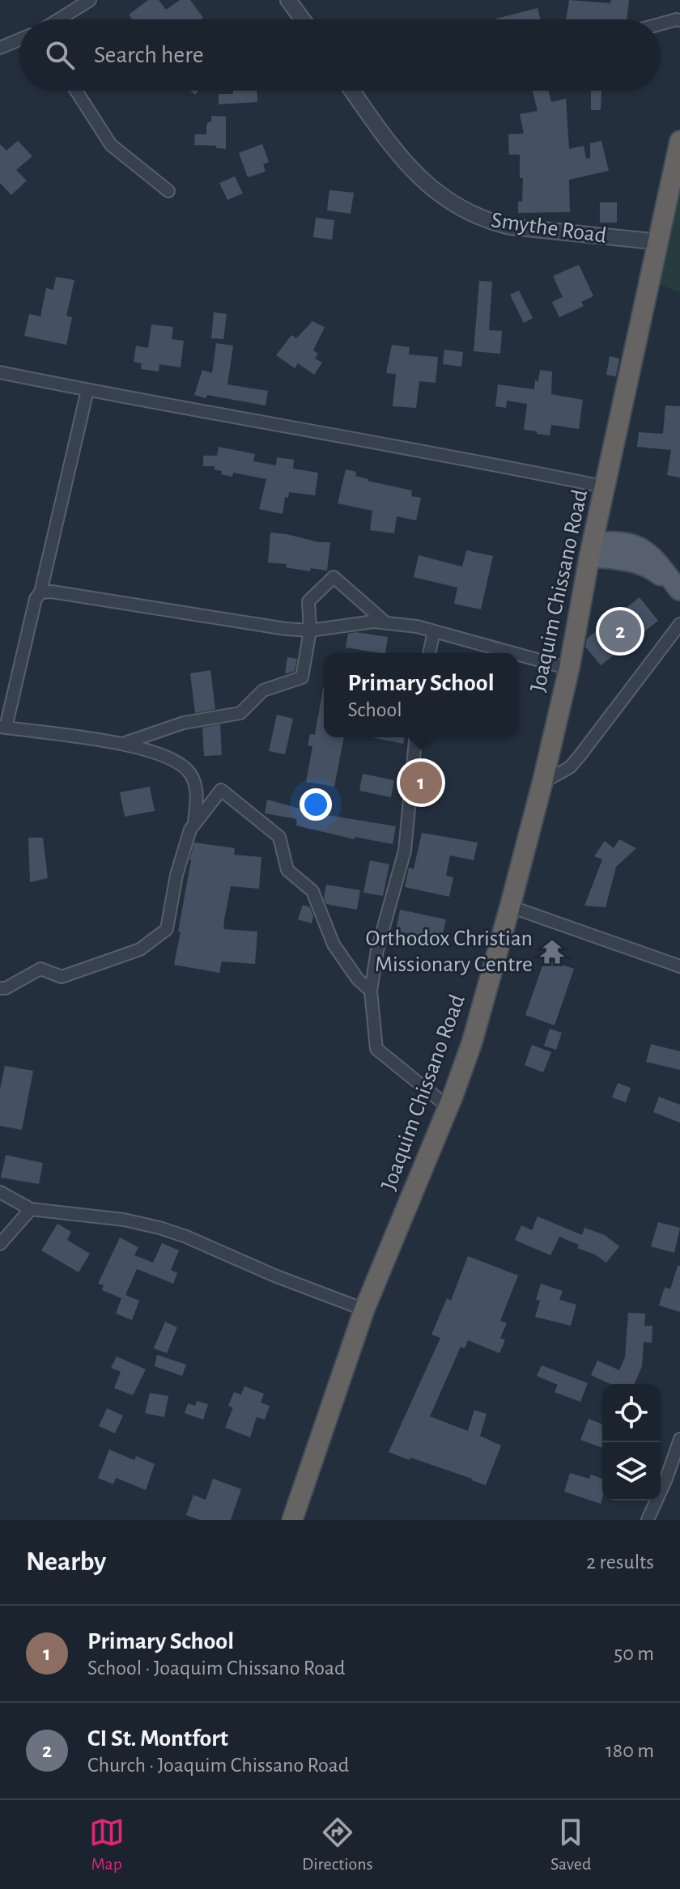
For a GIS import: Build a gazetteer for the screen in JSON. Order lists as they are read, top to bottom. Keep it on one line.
{"streets":{"highway":["Joaquim Chissano Road"],"street":["Smythe Road"]},"crossings":[["Smythe Road","Joaquim Chissano Road"]],"places":{"temple":["Orthodox Christian Missionary Centre"]},"page":{"search":"Search here","pins":["2","1"],"popup":["Primary School","School"],"heading":["Nearby","2 results"],"list":[{"mark":"1","name":"Primary School","note":"School · Joaquim Chissano Road","value":"50 m"},{"mark":"2","name":"CI St. Montfort","note":"Church · Joaquim Chissano Road","value":"180 m"}],"nav":["Map","Directions","Saved"]}}
